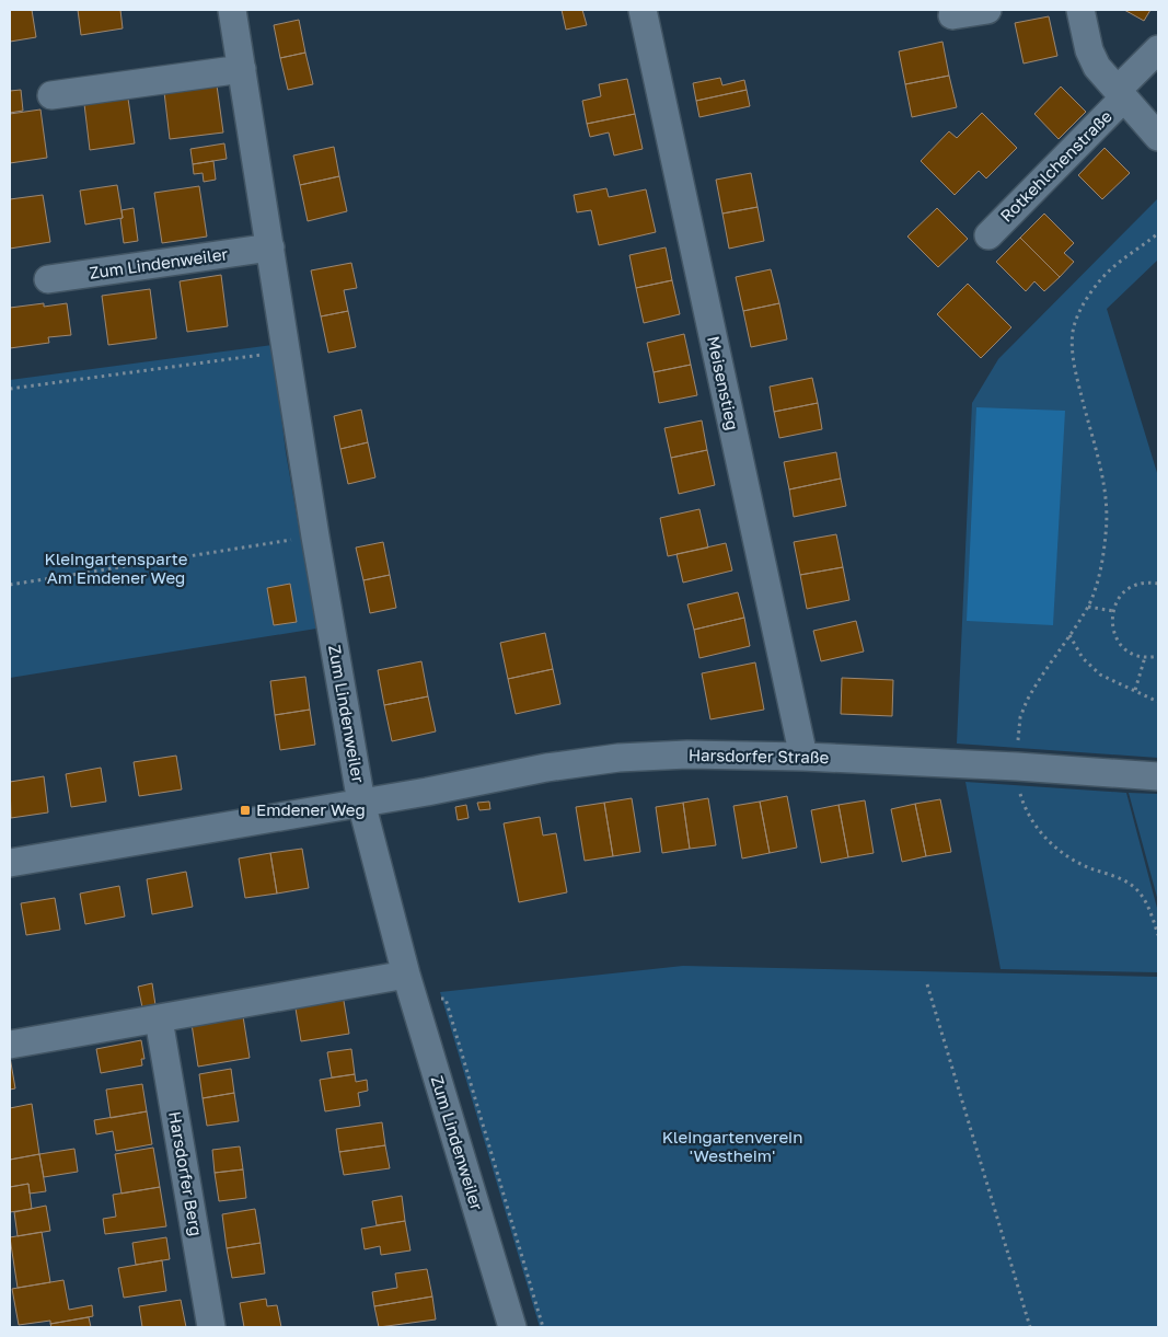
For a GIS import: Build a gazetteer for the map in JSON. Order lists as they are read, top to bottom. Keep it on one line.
{"streets":{"street":["Rotkehlchenstraße","Zum Lindenweiler","Meisenstieg","Harsdorfer Straße","Harsdorfer Berg"]},"crossings":[["Zum Lindenweiler","Harsdorfer Straße"],["Meisenstieg","Harsdorfer Straße"]],"parks":["Kleingartensparte Am Emdener Weg","Kleingartenverein 'Westheim'"],"places":{"transit":["Emdener Weg"]}}
